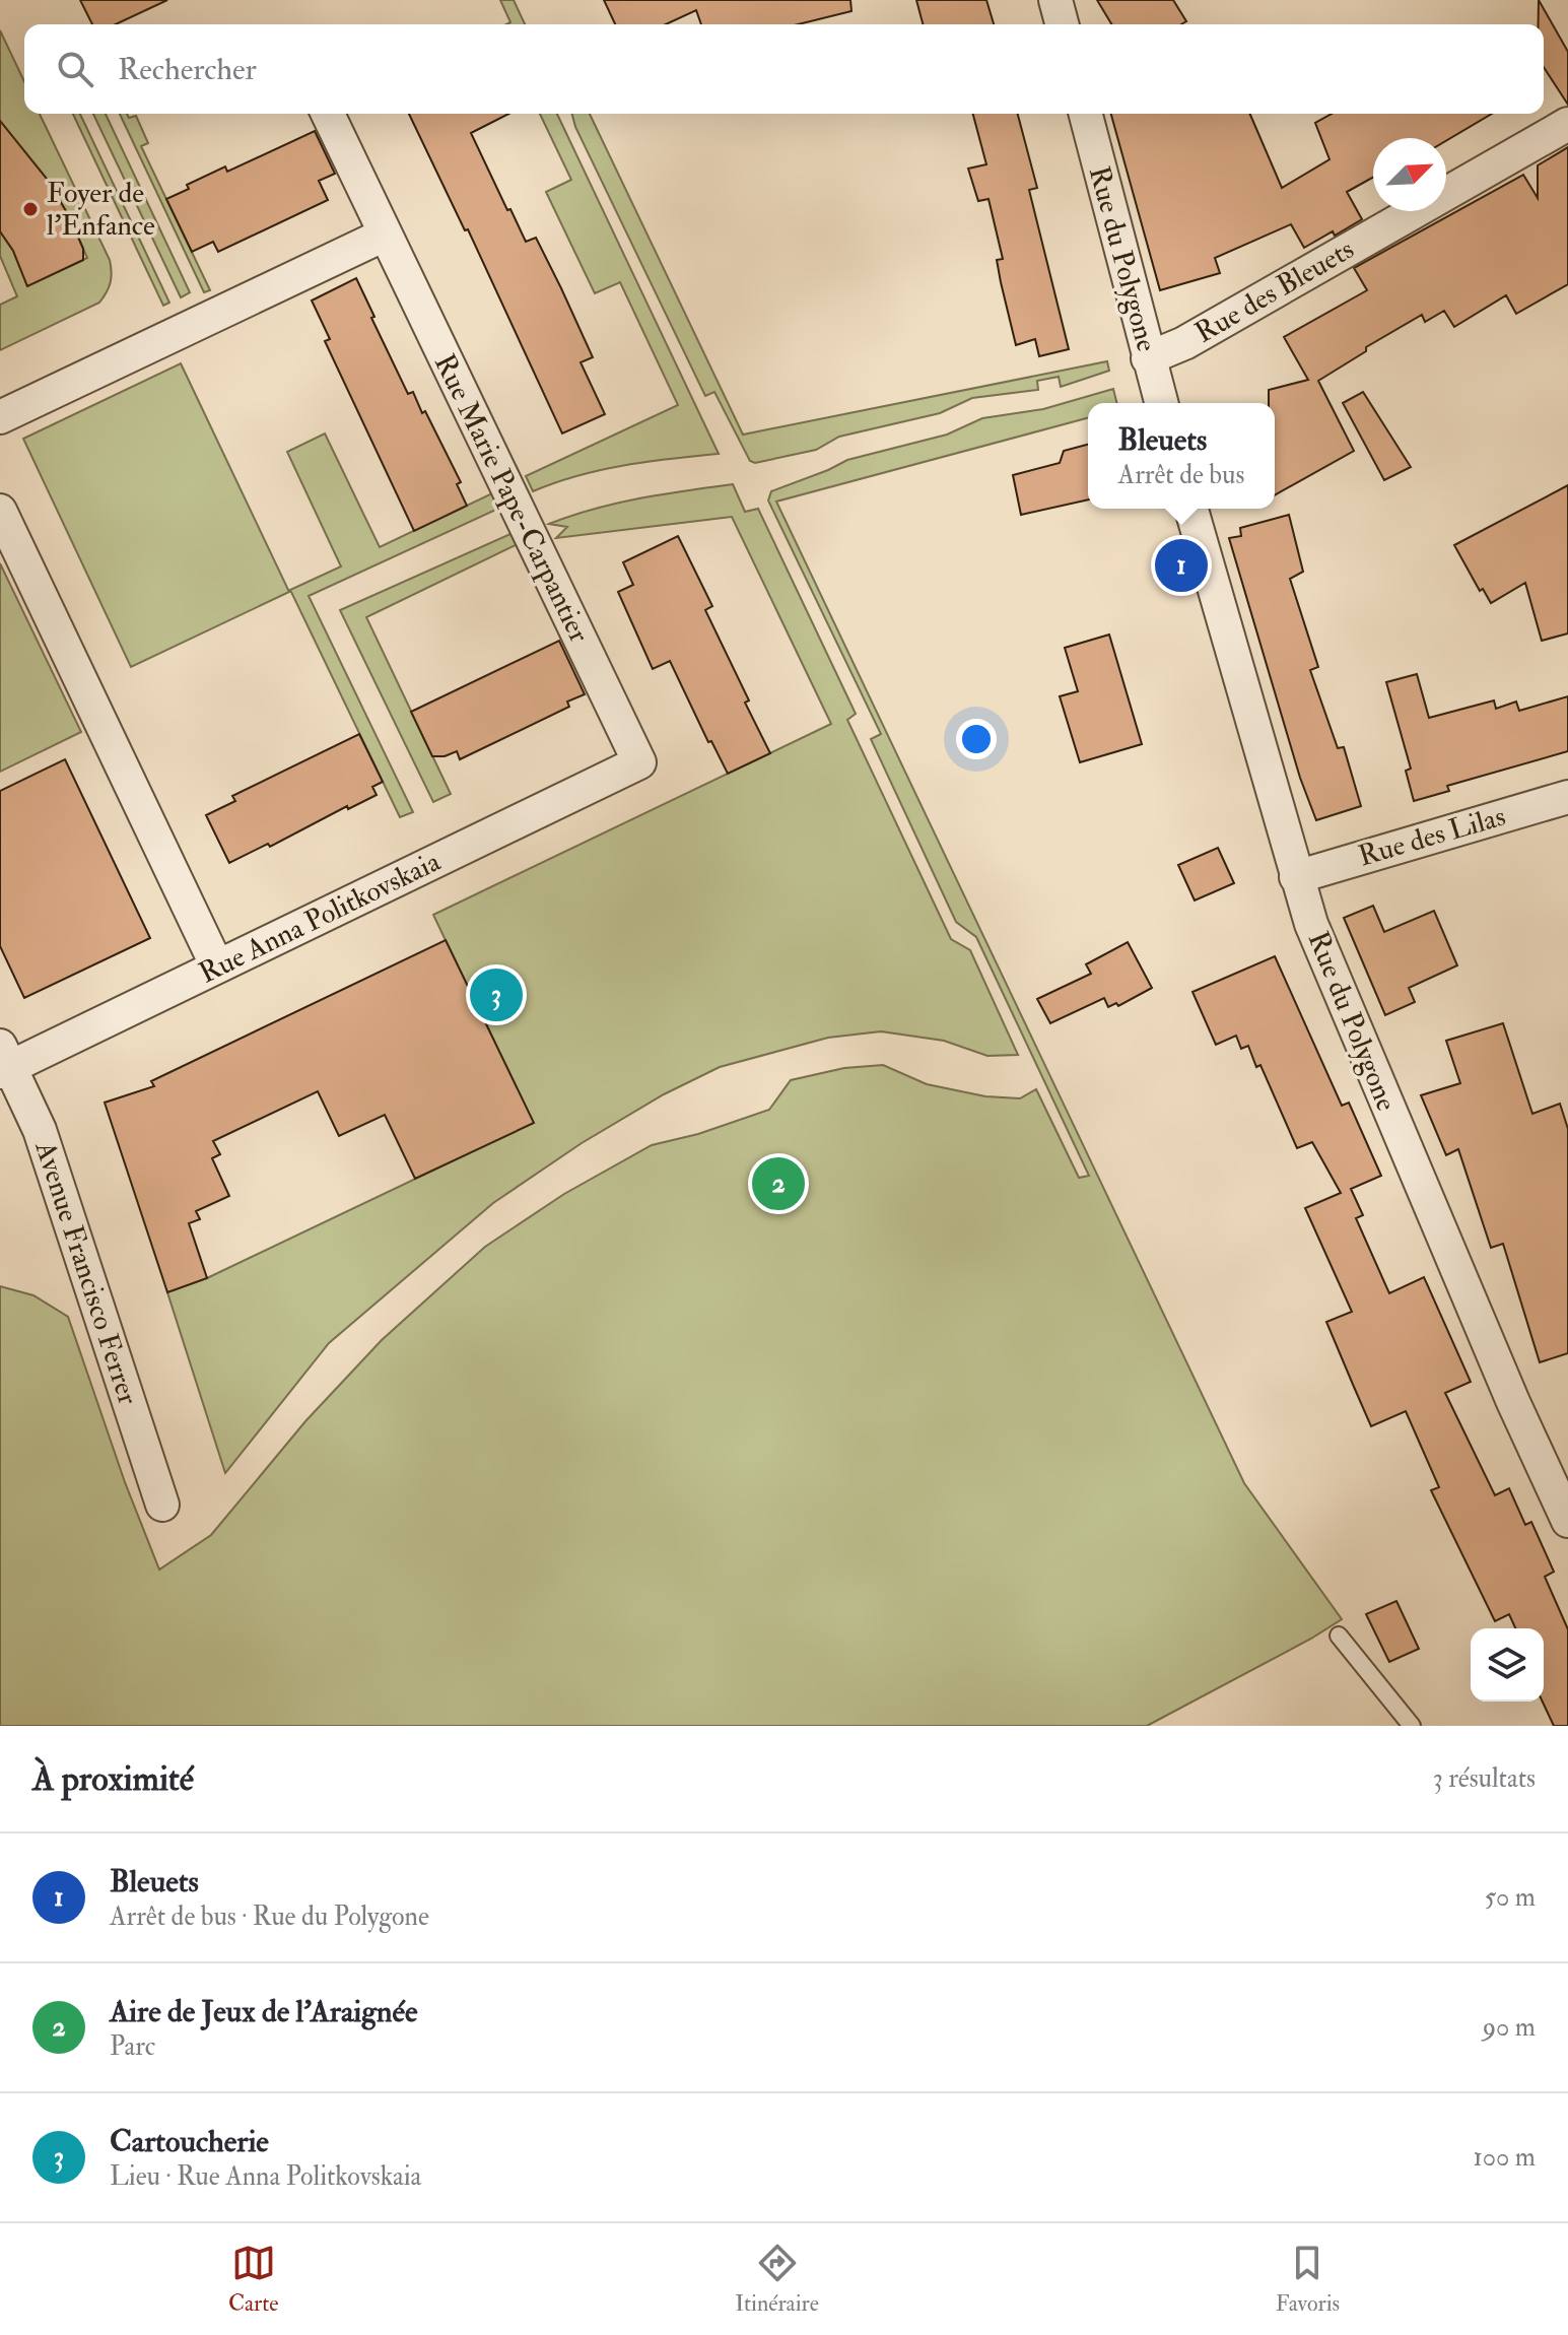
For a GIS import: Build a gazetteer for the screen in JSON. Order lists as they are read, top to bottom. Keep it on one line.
{"streets":{"street":["Rue du Polygone","Rue des Bleuets","Rue Marie Pape-Carpantier","Rue des Lilas","Rue Anna Politkovskaia","Avenue Francisco Ferrer"]},"crossings":[["Rue du Polygone","Rue des Bleuets"],["Rue du Polygone","Rue des Lilas"],["Rue Marie Pape-Carpantier","Rue Anna Politkovskaia"],["Rue Anna Politkovskaia","Avenue Francisco Ferrer"]],"places":["Foyer de l'Enfance"],"north":"top right","page":{"search":"Rechercher","popup":["Bleuets","Arrêt de bus"],"pins":["1","3","2"],"heading":["À proximité","3 résultats"],"list":[{"mark":"1","name":"Bleuets","note":"Arrêt de bus · Rue du Polygone","value":"50 m"},{"mark":"2","name":"Aire de Jeux de l'Araignée","note":"Parc","value":"90 m"},{"mark":"3","name":"Cartoucherie","note":"Lieu · Rue Anna Politkovskaia","value":"100 m"}],"nav":["Carte","Itinéraire","Favoris"]}}
